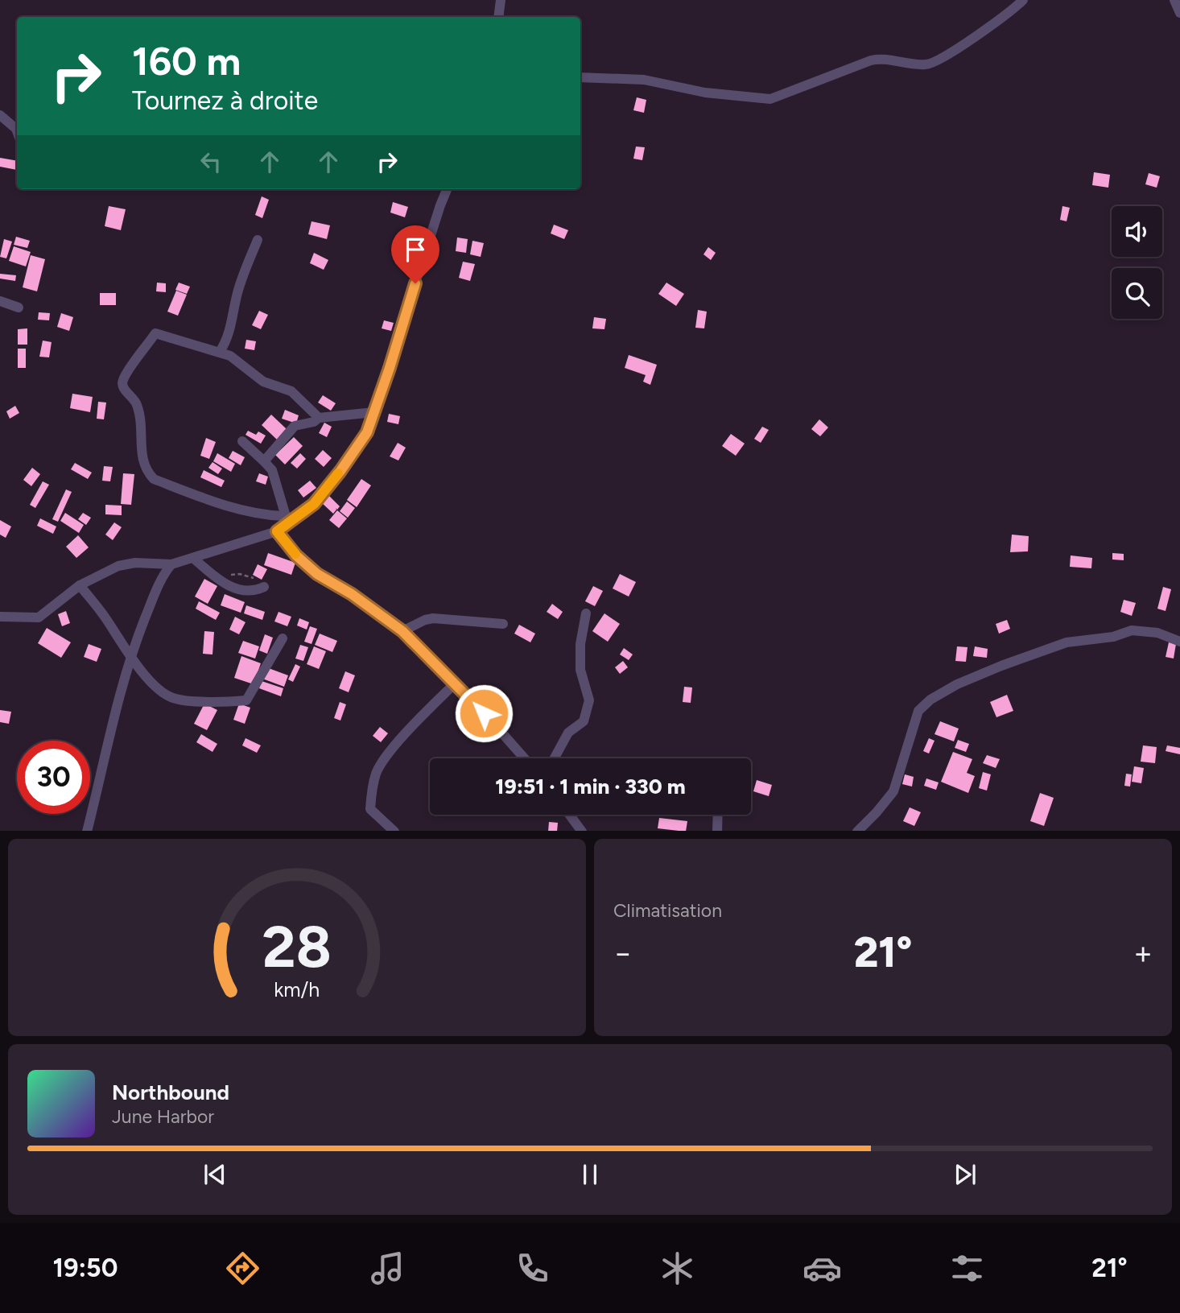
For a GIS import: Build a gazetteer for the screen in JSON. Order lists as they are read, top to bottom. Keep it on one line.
{"page":{"turn":["160 m","Tournez à droite"],"limit":"30","trip":"19:51 · 1 min · 330 m","tile":"Climatisation","heat":["−","21°","+"],"song":["Northbound","June Harbor"],"tabs":["19:50","21°"],"gauge":["28","km/h"]}}
